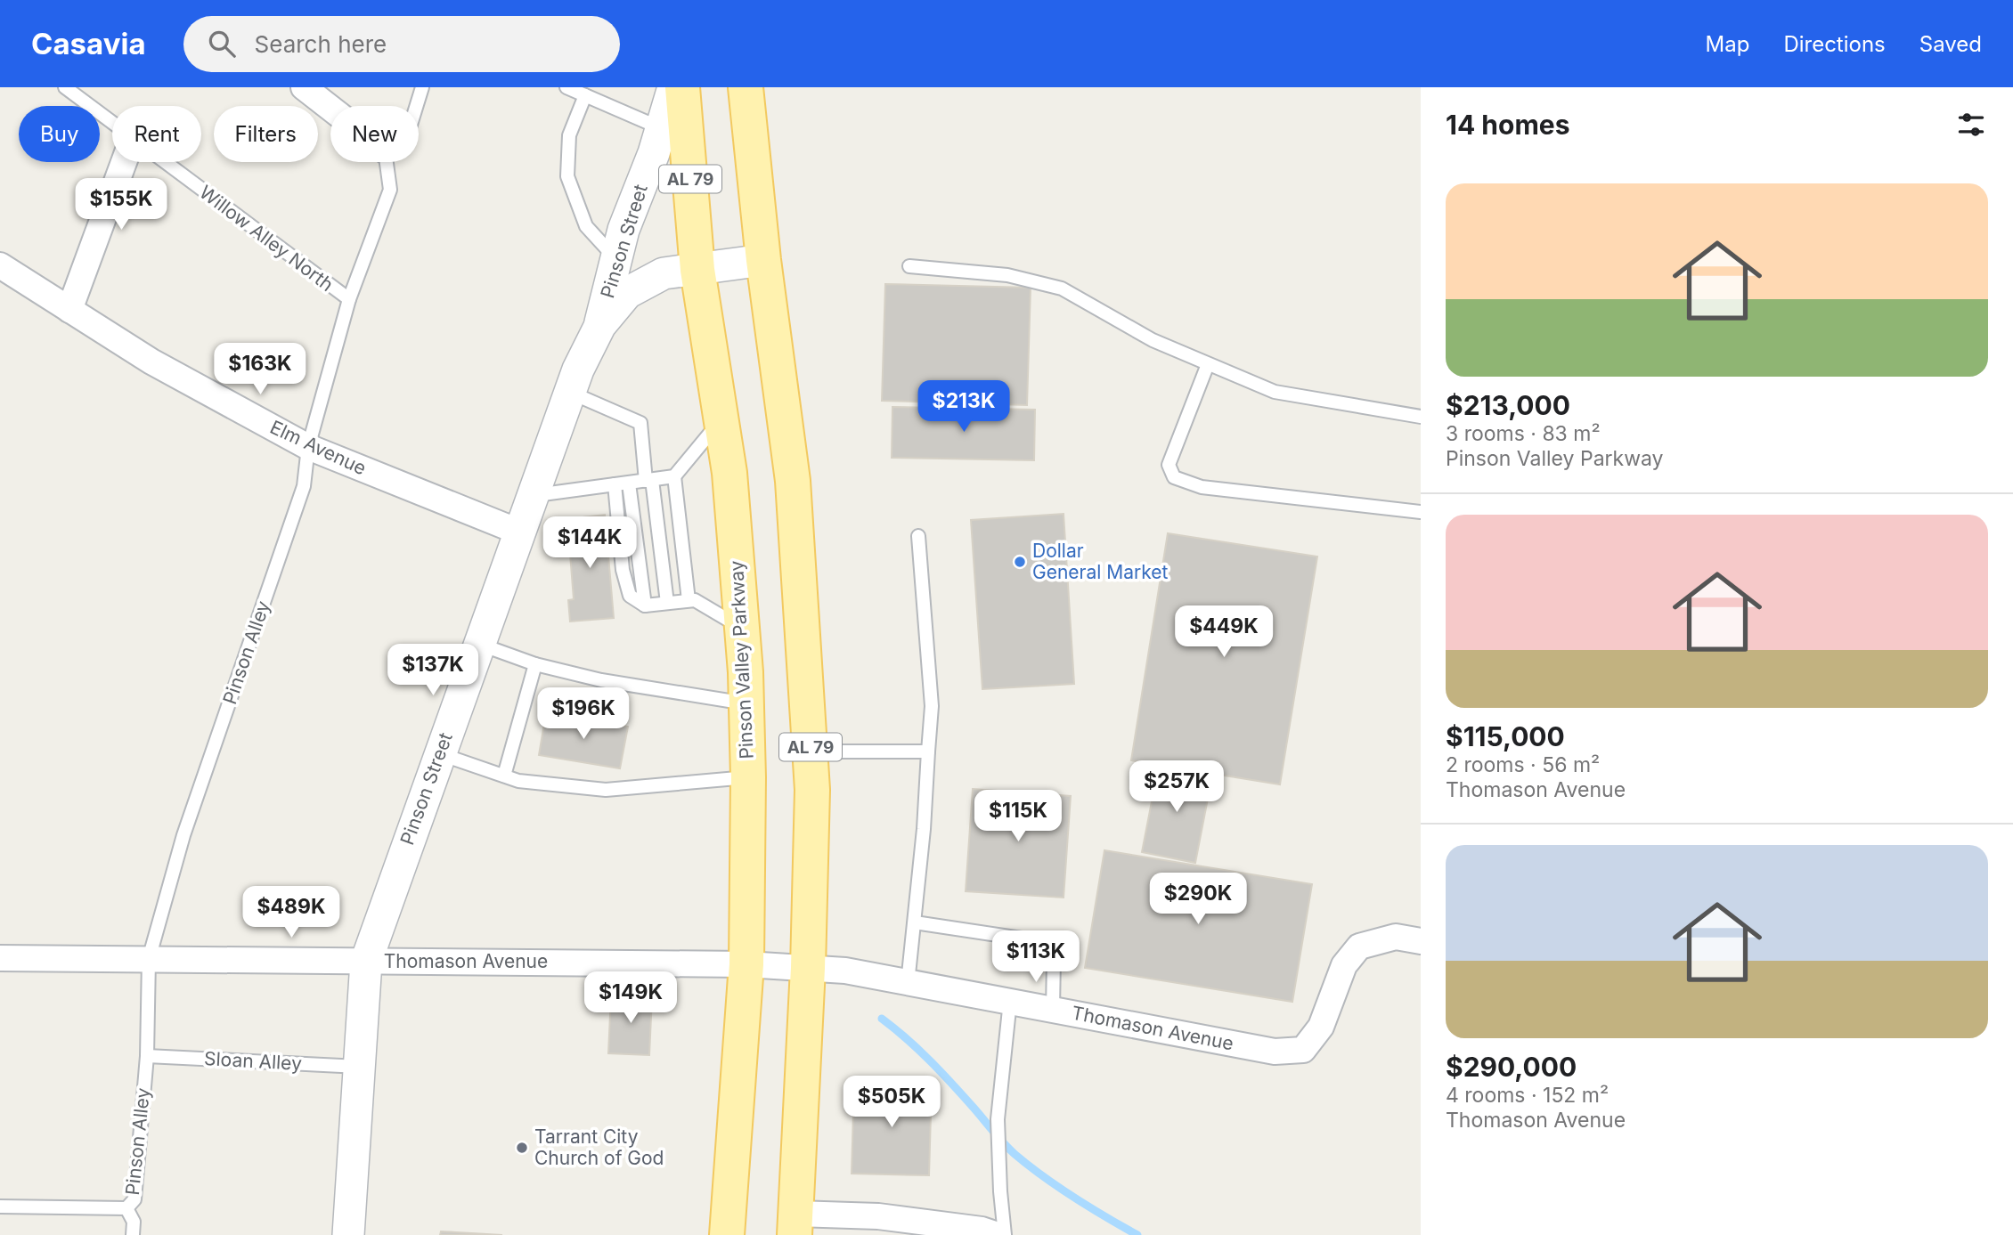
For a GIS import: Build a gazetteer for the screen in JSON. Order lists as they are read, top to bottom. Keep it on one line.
{"streets":{"main road":["AL 79","Pinson Valley Parkway"],"street":["Pinson Street","Elm Avenue","Thomason Avenue"],"lane":["Willow Alley North","Pinson Alley","Sloan Alley"]},"crossings":[["AL 79","Pinson Street"],["AL 79","Thomason Avenue"],["Willow Alley North","Pinson Alley"],["Pinson Street","Elm Avenue"],["Pinson Street","Pinson Valley Parkway"],["Pinson Street","Thomason Avenue"],["Pinson Street","Sloan Alley"],["Elm Avenue","Pinson Alley"],["Pinson Alley","Thomason Avenue"],["Pinson Alley","Sloan Alley"],["Pinson Valley Parkway","Thomason Avenue"]],"places":["Dollar General Market","Tarrant City Church of God"],"page":{"header":"Casavia","search":"Search here","nav":["Map","Directions","Saved"],"heading":"14 homes","chip":["Buy","Rent","Filters","New"],"list":[{"name":"$213,000","note":"3 rooms · 83 m² · Pinson Valley Parkway"},{"name":"$115,000","note":"2 rooms · 56 m² · Thomason Avenue"},{"name":"$290,000","note":"4 rooms · 152 m² · Thomason Avenue"}],"price":["$155K","$163K","$213K","$144K","$449K","$137K","$196K","$257K","$115K","$290K","$489K","$113K","$149K","$505K"]}}
